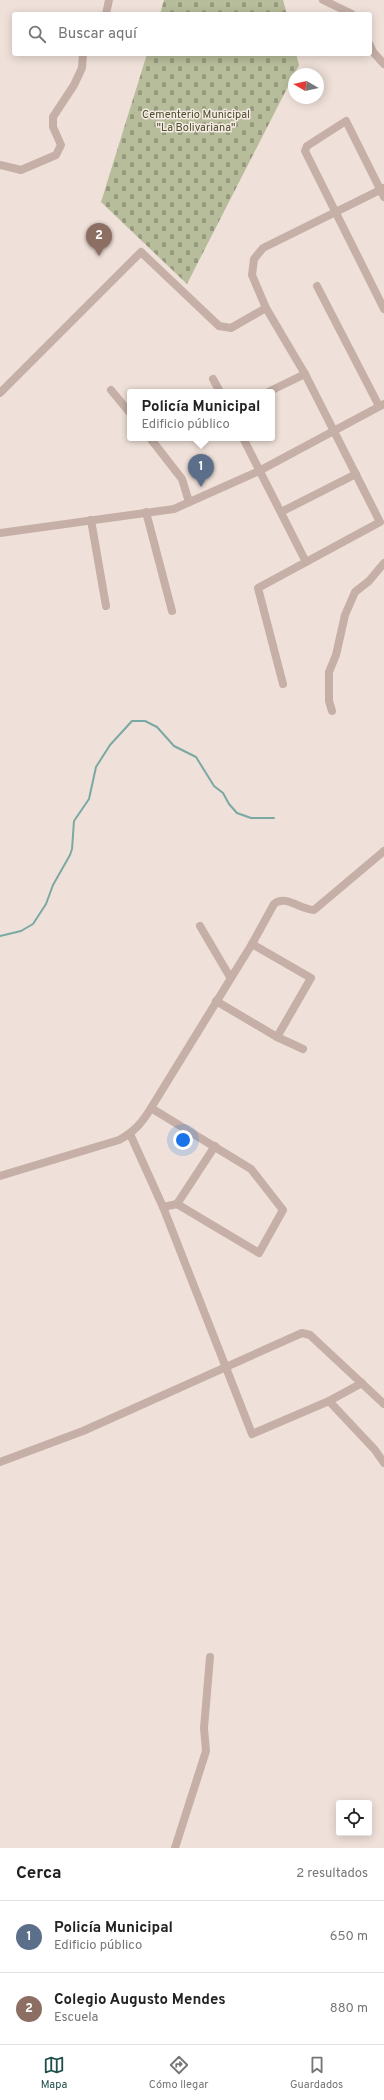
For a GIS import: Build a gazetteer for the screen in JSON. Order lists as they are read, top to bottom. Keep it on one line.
{"parks":["Cementerio Municipal \"La Bolivariana\""],"north":"left","page":{"search":"Buscar aquí","pins":["2","1"],"popup":["Policía Municipal","Edificio público"],"heading":["Cerca","2 resultados"],"list":[{"mark":"1","name":"Policía Municipal","note":"Edificio público","value":"650 m"},{"mark":"2","name":"Colegio Augusto Mendes","note":"Escuela","value":"880 m"}],"nav":["Mapa","Cómo llegar","Guardados"]}}
